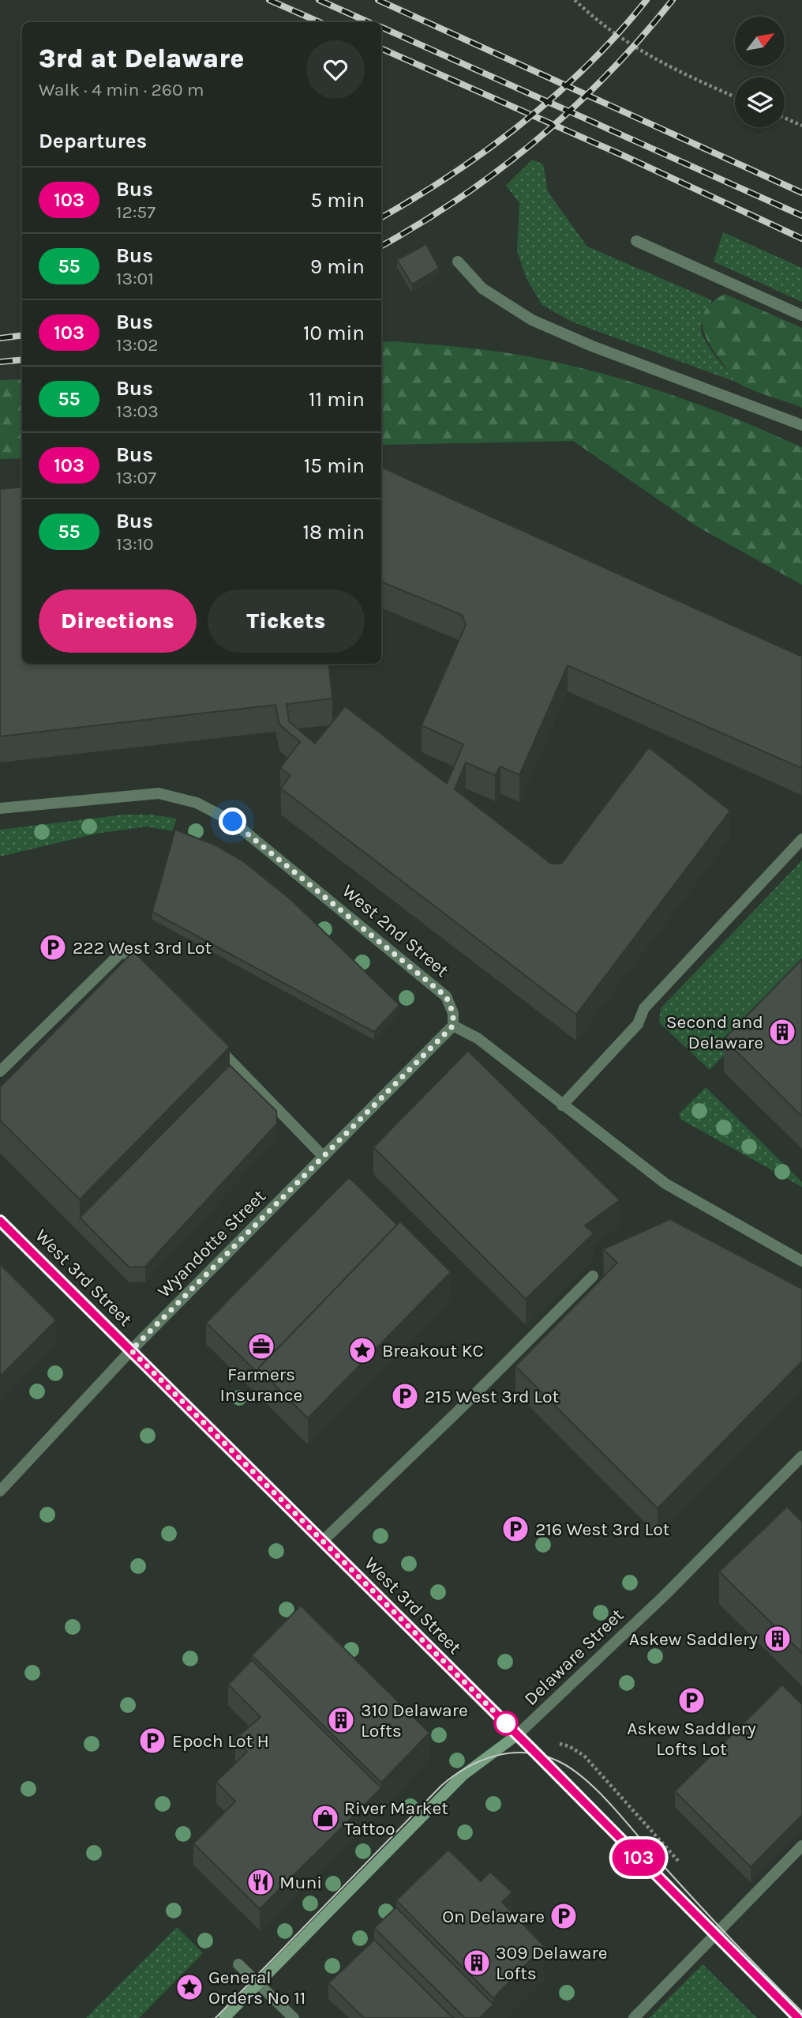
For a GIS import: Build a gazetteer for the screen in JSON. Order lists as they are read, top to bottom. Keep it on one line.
{"streets":{"street":["West 2nd Street","Wyandotte Street","West 3rd Street","Delaware Street"]},"crossings":[["West 2nd Street","Wyandotte Street"],["Wyandotte Street","West 3rd Street"],["West 3rd Street","Delaware Street"]],"places":{"parking":["222 West 3rd Lot","215 West 3rd Lot","216 West 3rd Lot","Askew Saddlery Lofts Lot","Epoch Lot H","On Delaware"],"building":["Second and Delaware","Askew Saddlery","310 Delaware Lofts","309 Delaware Lofts"],"office":["Farmers Insurance"],"place":["Breakout KC","General Orders No 11"],"shop":["River Market Tattoo"],"restaurant":["Muni"]},"lines":["bus line 103"],"north":"top right","page":{"on_map":"103","heading":[["3rd at Delaware","Walk · 4 min · 260 m"],"Departures"],"list":[{"mark":"103","name":"Bus","note":"12:57","value":"5 min"},{"mark":"55","name":"Bus","note":"13:01","value":"9 min"},{"mark":"103","name":"Bus","note":"13:02","value":"10 min"},{"mark":"55","name":"Bus","note":"13:03","value":"11 min"},{"mark":"103","name":"Bus","note":"13:07","value":"15 min"},{"mark":"55","name":"Bus","note":"13:10","value":"18 min"}],"buttons":["Directions","Tickets"]}}
